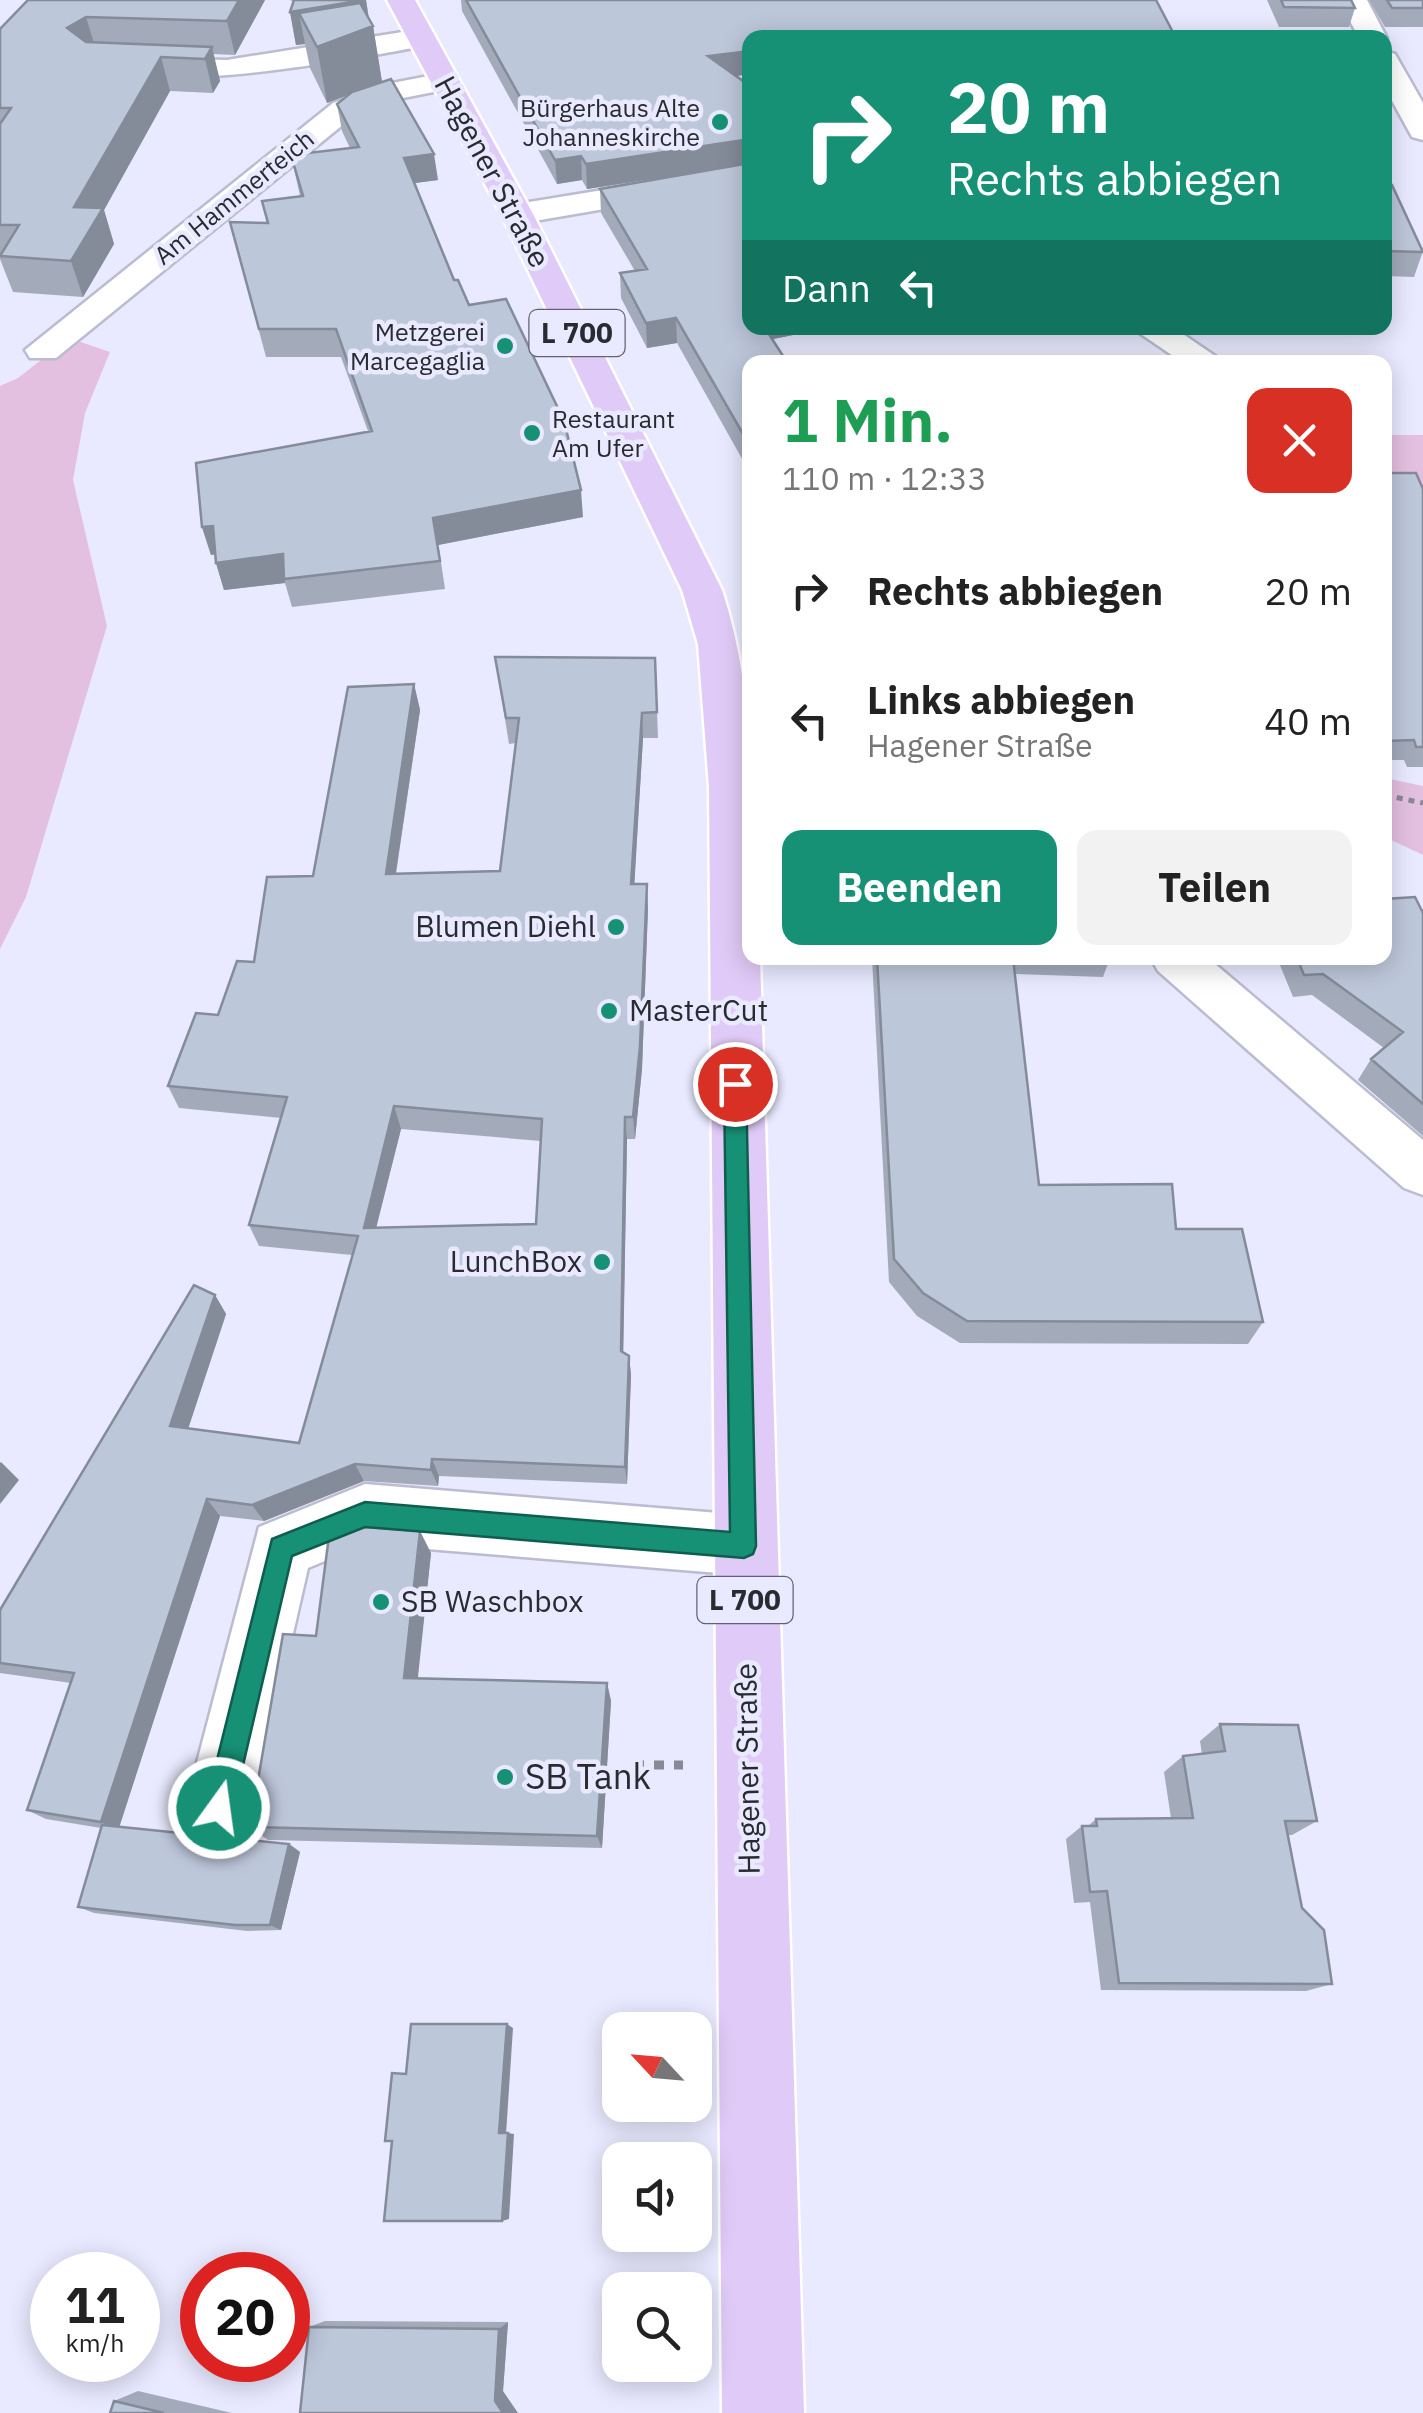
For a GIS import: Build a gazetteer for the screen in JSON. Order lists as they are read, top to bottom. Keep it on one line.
{"streets":{"main road":["Hagener Straße","L 700"],"street":["Am Hammerteich"]},"crossings":[["Hagener Straße","Am Hammerteich"]],"places":["Bürgerhaus Alte Johanneskirche","Metzgerei Marcegaglia","Restaurant Am Ufer","Blumen Diehl","MasterCut","LunchBox","SB Waschbox","SB Tank"],"north":"top left","page":{"turn":["20 m","Rechts abbiegen"],"then":"Dann","heading":["1 Min.","110 m · 12:33"],"list":[{"name":"Rechts abbiegen","value":"20 m"},{"name":"Links abbiegen","note":"Hagener Straße","value":"40 m"}],"buttons":["Beenden","Teilen"],"speed":"11 km/h","limit":"20"}}
